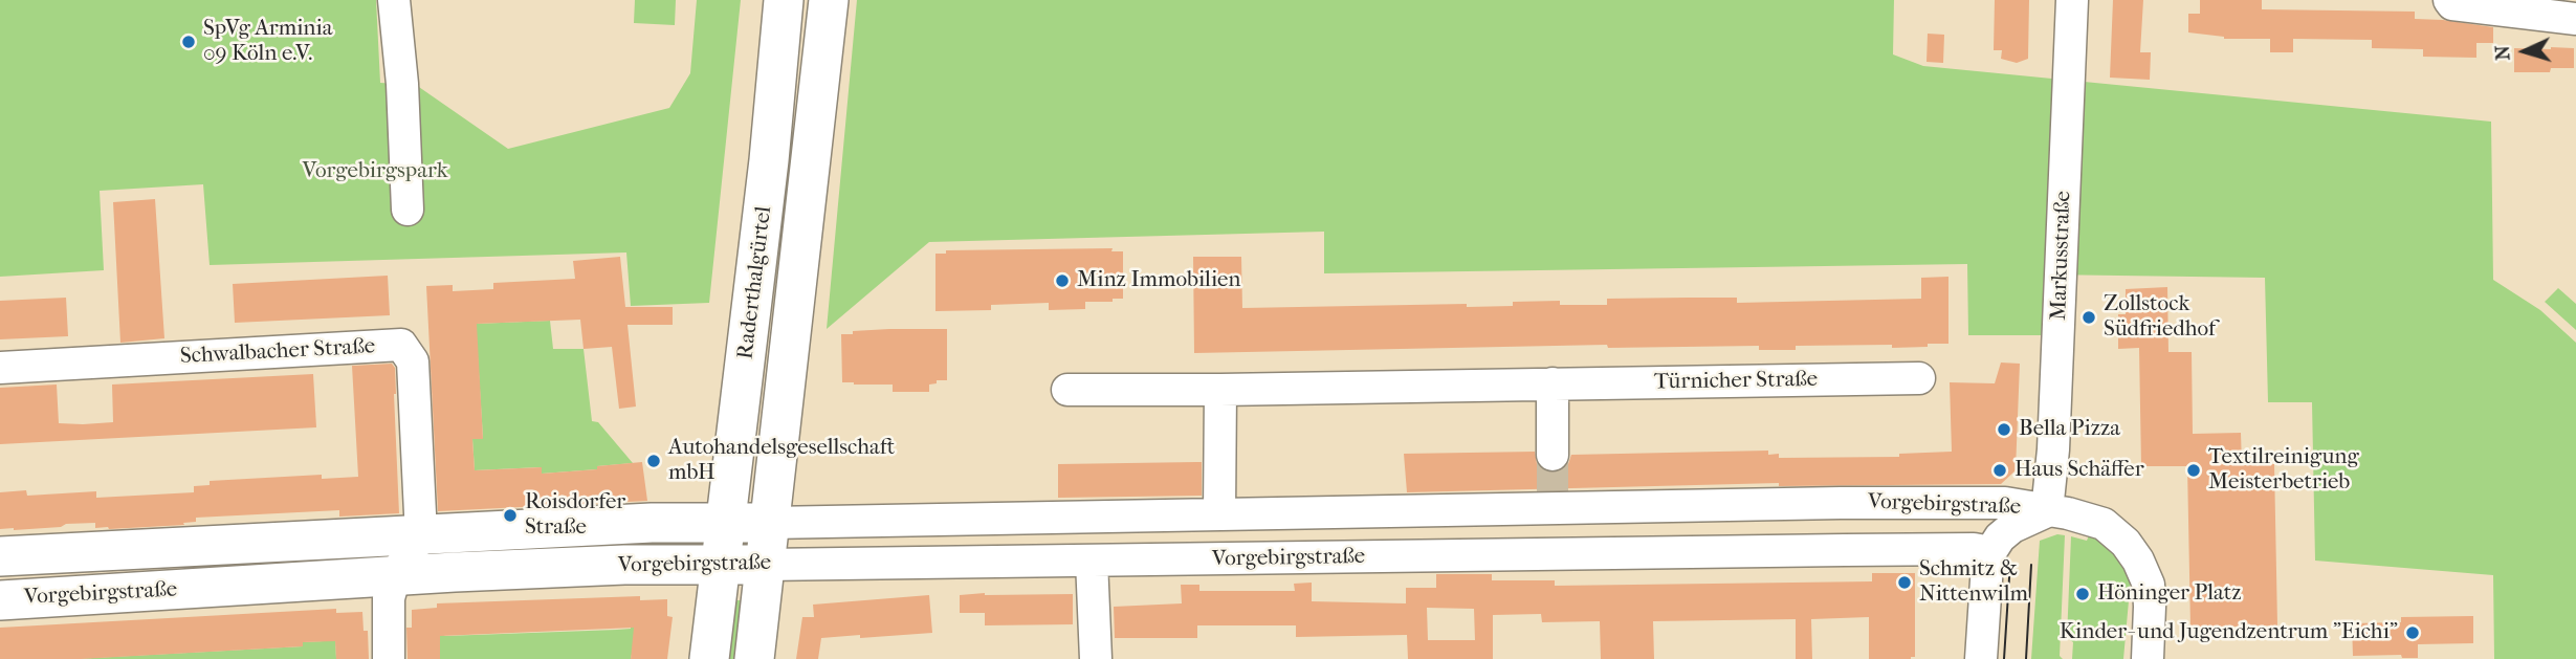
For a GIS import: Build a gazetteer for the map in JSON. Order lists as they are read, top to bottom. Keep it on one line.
{"streets":{"main road":["Raderthalgürtel","Vorgebirgstraße"],"street":["Markusstraße","Schwalbacher Straße","Türnicher Straße"]},"crossings":[["Markusstraße","Vorgebirgstraße"],["Raderthalgürtel","Vorgebirgstraße"],["Schwalbacher Straße","Vorgebirgstraße"]],"parks":["Vorgebirgspark"],"places":["SpVg Arminia 09 Köln e.V.","Minz Immobilien","Zollstock Südfriedhof","Bella Pizza","Autohandelsgesellschaft mbH","Haus Schäffer","Textilreinigung Meisterbetrieb","Roisdorfer Straße","Schmitz & Nittenwilm","Höninger Platz","Kinder- und Jugendzentrum \"Eichi\""],"north":"left"}
